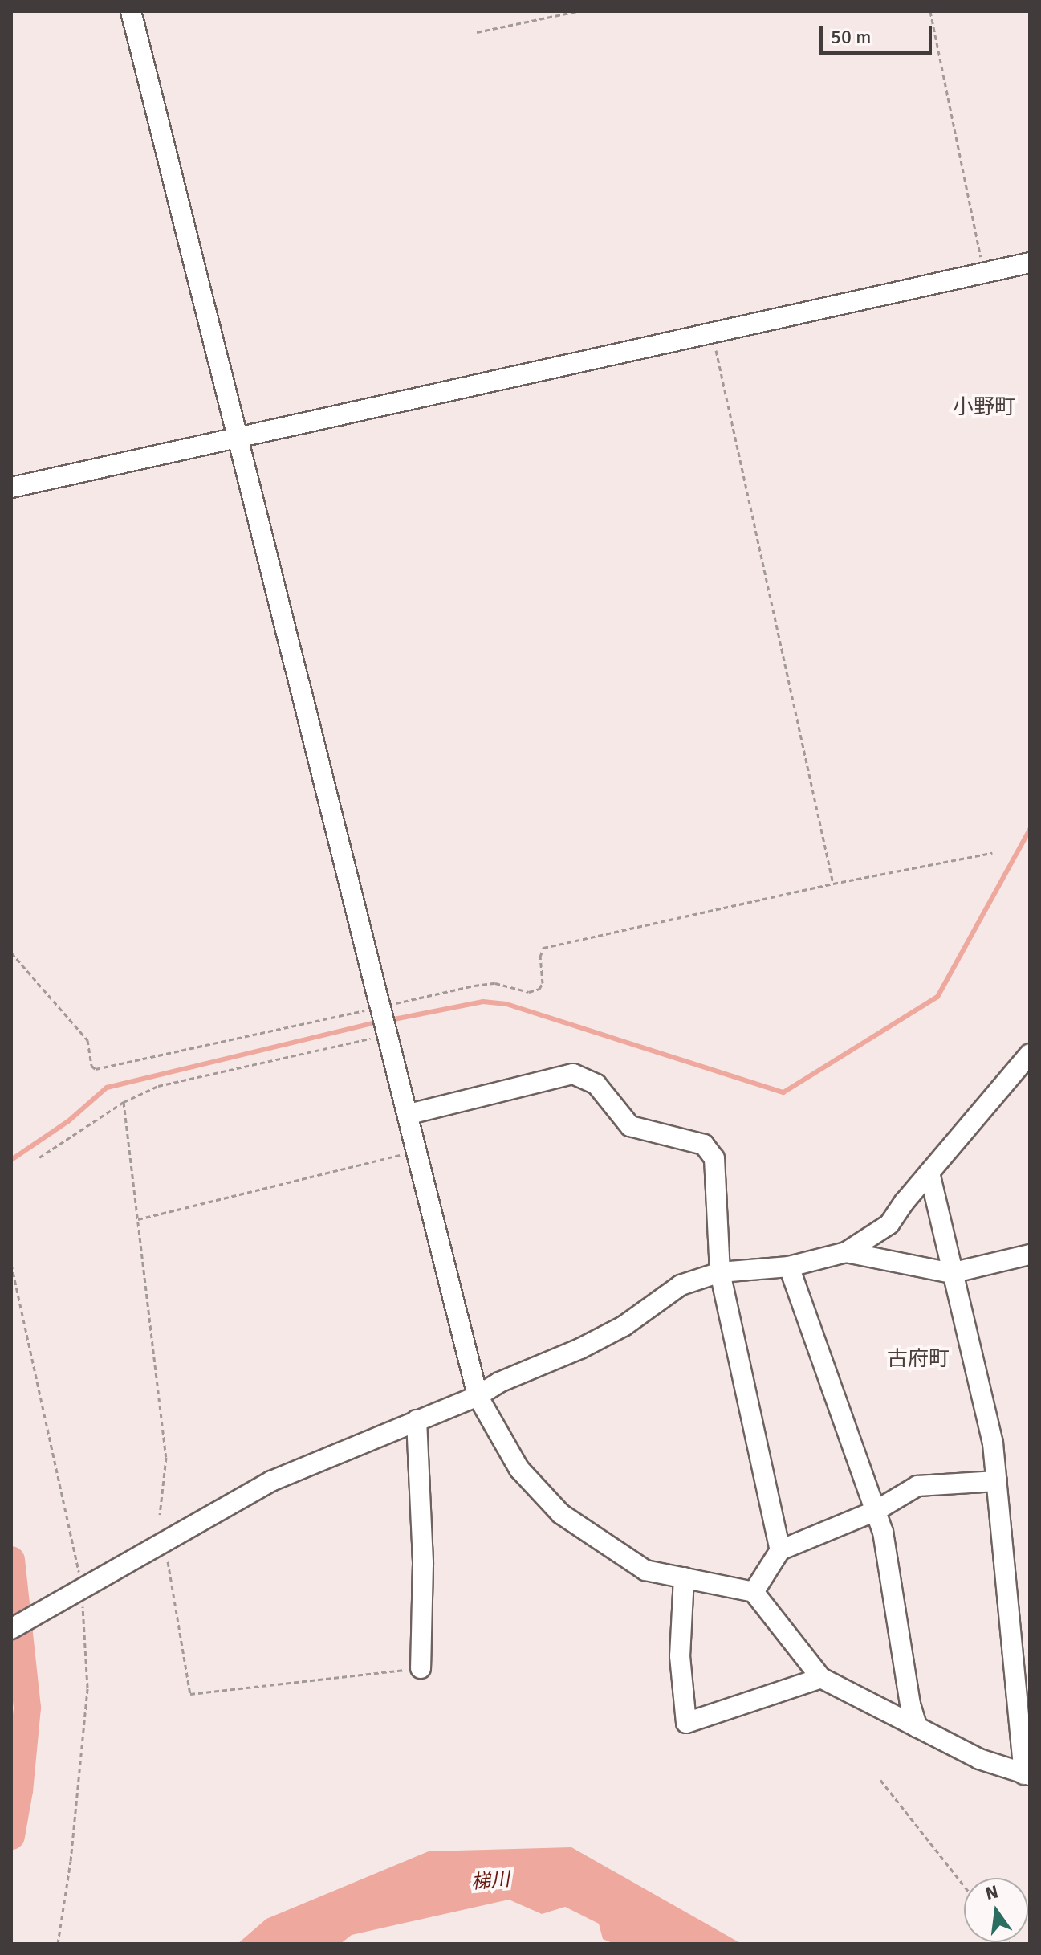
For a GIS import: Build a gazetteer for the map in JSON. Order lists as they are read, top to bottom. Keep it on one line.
{"districts":["小野町","古府町"],"water":["梯川"],"scale_bar":"50 m","north":"top"}
